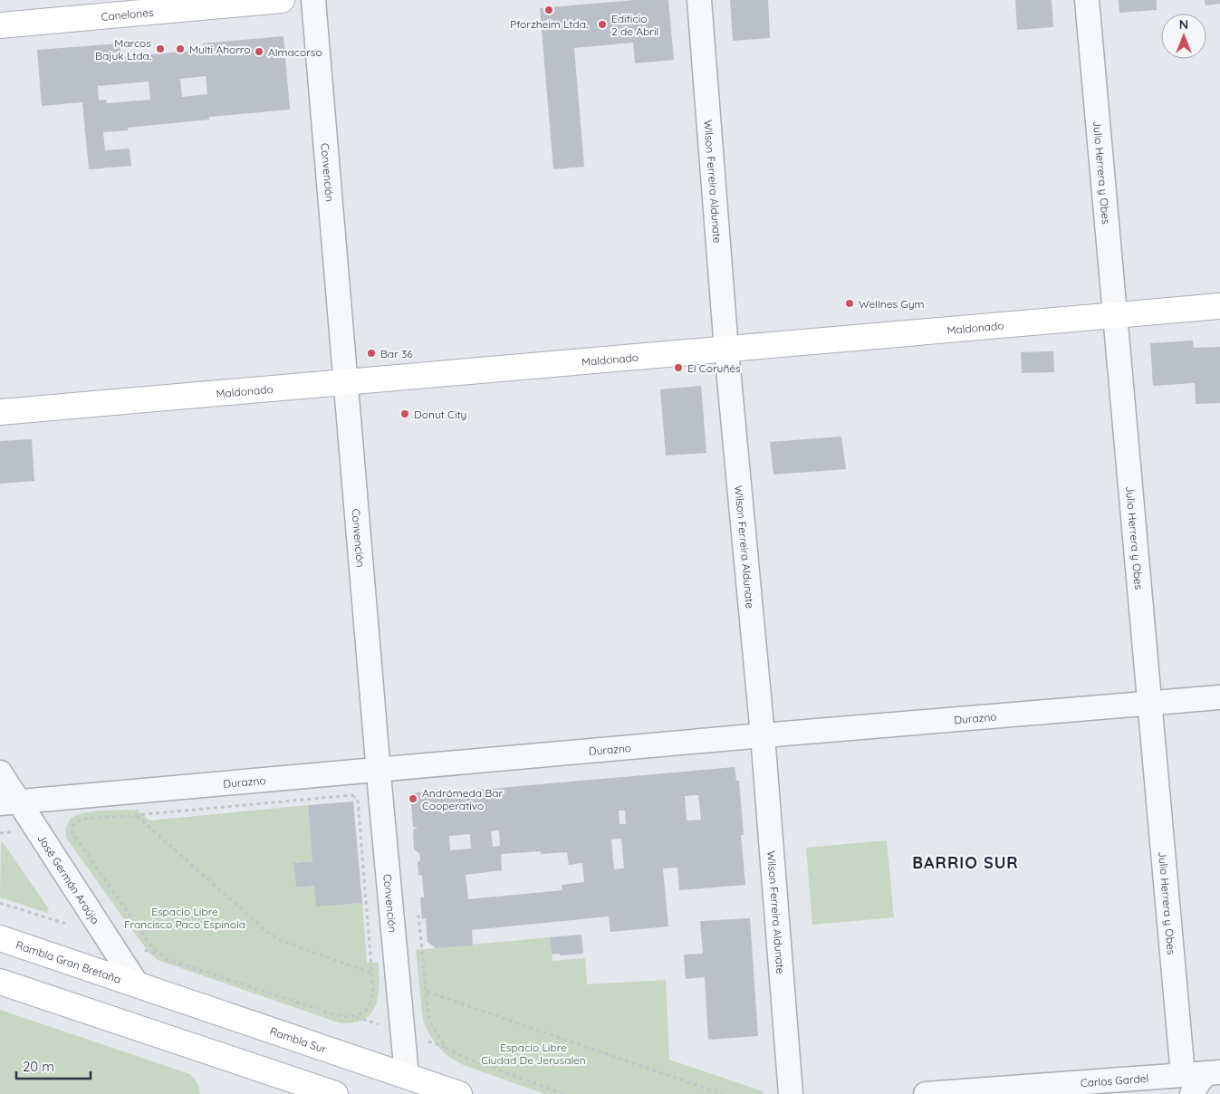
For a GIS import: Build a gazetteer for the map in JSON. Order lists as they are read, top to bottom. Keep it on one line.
{"streets":{"street":["Canelones","Convención","Julio Herrera y Obes","Wilson Ferreira Aldunate","Maldonado","Durazno","José Germán Araújo","Rambla Gran Bretaña","Rambla Sur","Carlos Gardel"]},"crossings":[["Convención","Maldonado"],["Convención","Durazno"],["Convención","Rambla Sur"],["Julio Herrera y Obes","Maldonado"],["Julio Herrera y Obes","Durazno"],["Julio Herrera y Obes","Carlos Gardel"],["Wilson Ferreira Aldunate","Maldonado"],["Wilson Ferreira Aldunate","Durazno"],["Durazno","José Germán Araújo"],["José Germán Araújo","Rambla Gran Bretaña"],["José Germán Araújo","Rambla Sur"],["Rambla Gran Bretaña","Rambla Sur"]],"districts":["BARRIO SUR"],"parks":["Espacio Libre Francisco Paco Espinola","Espacio Libre Ciudad De Jerusalen"],"places":["Pforzheim Ltda.","Edificio 2 de Abril","Marcos Bajuk Ltda.","Multi Ahorro","Almacorso","Wellnes Gym","Bar 36","El Coruñés","Donut City","Andrómeda Bar Cooperativo"],"scale_bar":"20 m","north":"top"}
